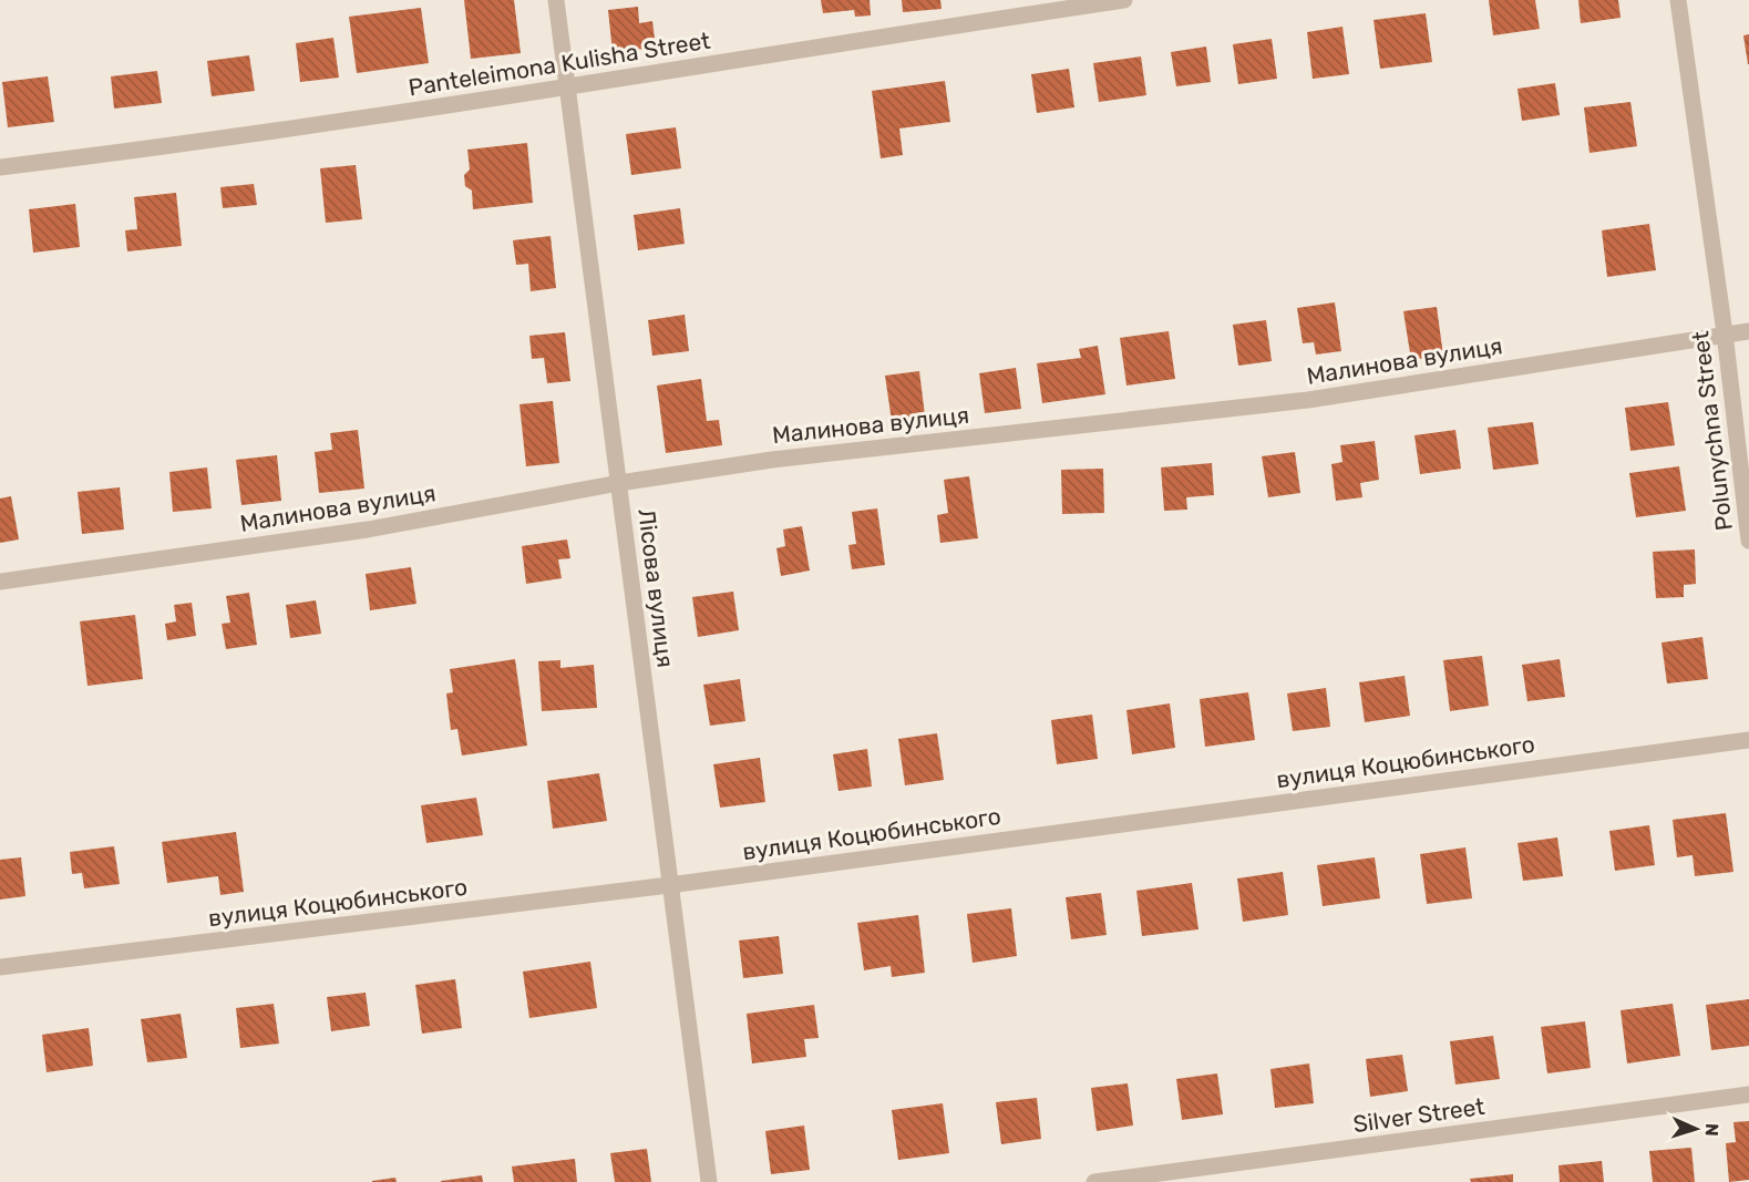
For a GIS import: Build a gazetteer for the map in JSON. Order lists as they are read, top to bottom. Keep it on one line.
{"streets":{"street":["Panteleimona Kulisha Street","Малинова вулиця","Polunychna Street","Лісова вулиця","вулиця Коцюбинського","Silver Street"]},"crossings":[["Panteleimona Kulisha Street","Лісова вулиця"],["Малинова вулиця","Polunychna Street"],["Малинова вулиця","Лісова вулиця"],["Лісова вулиця","вулиця Коцюбинського"]],"north":"right"}
